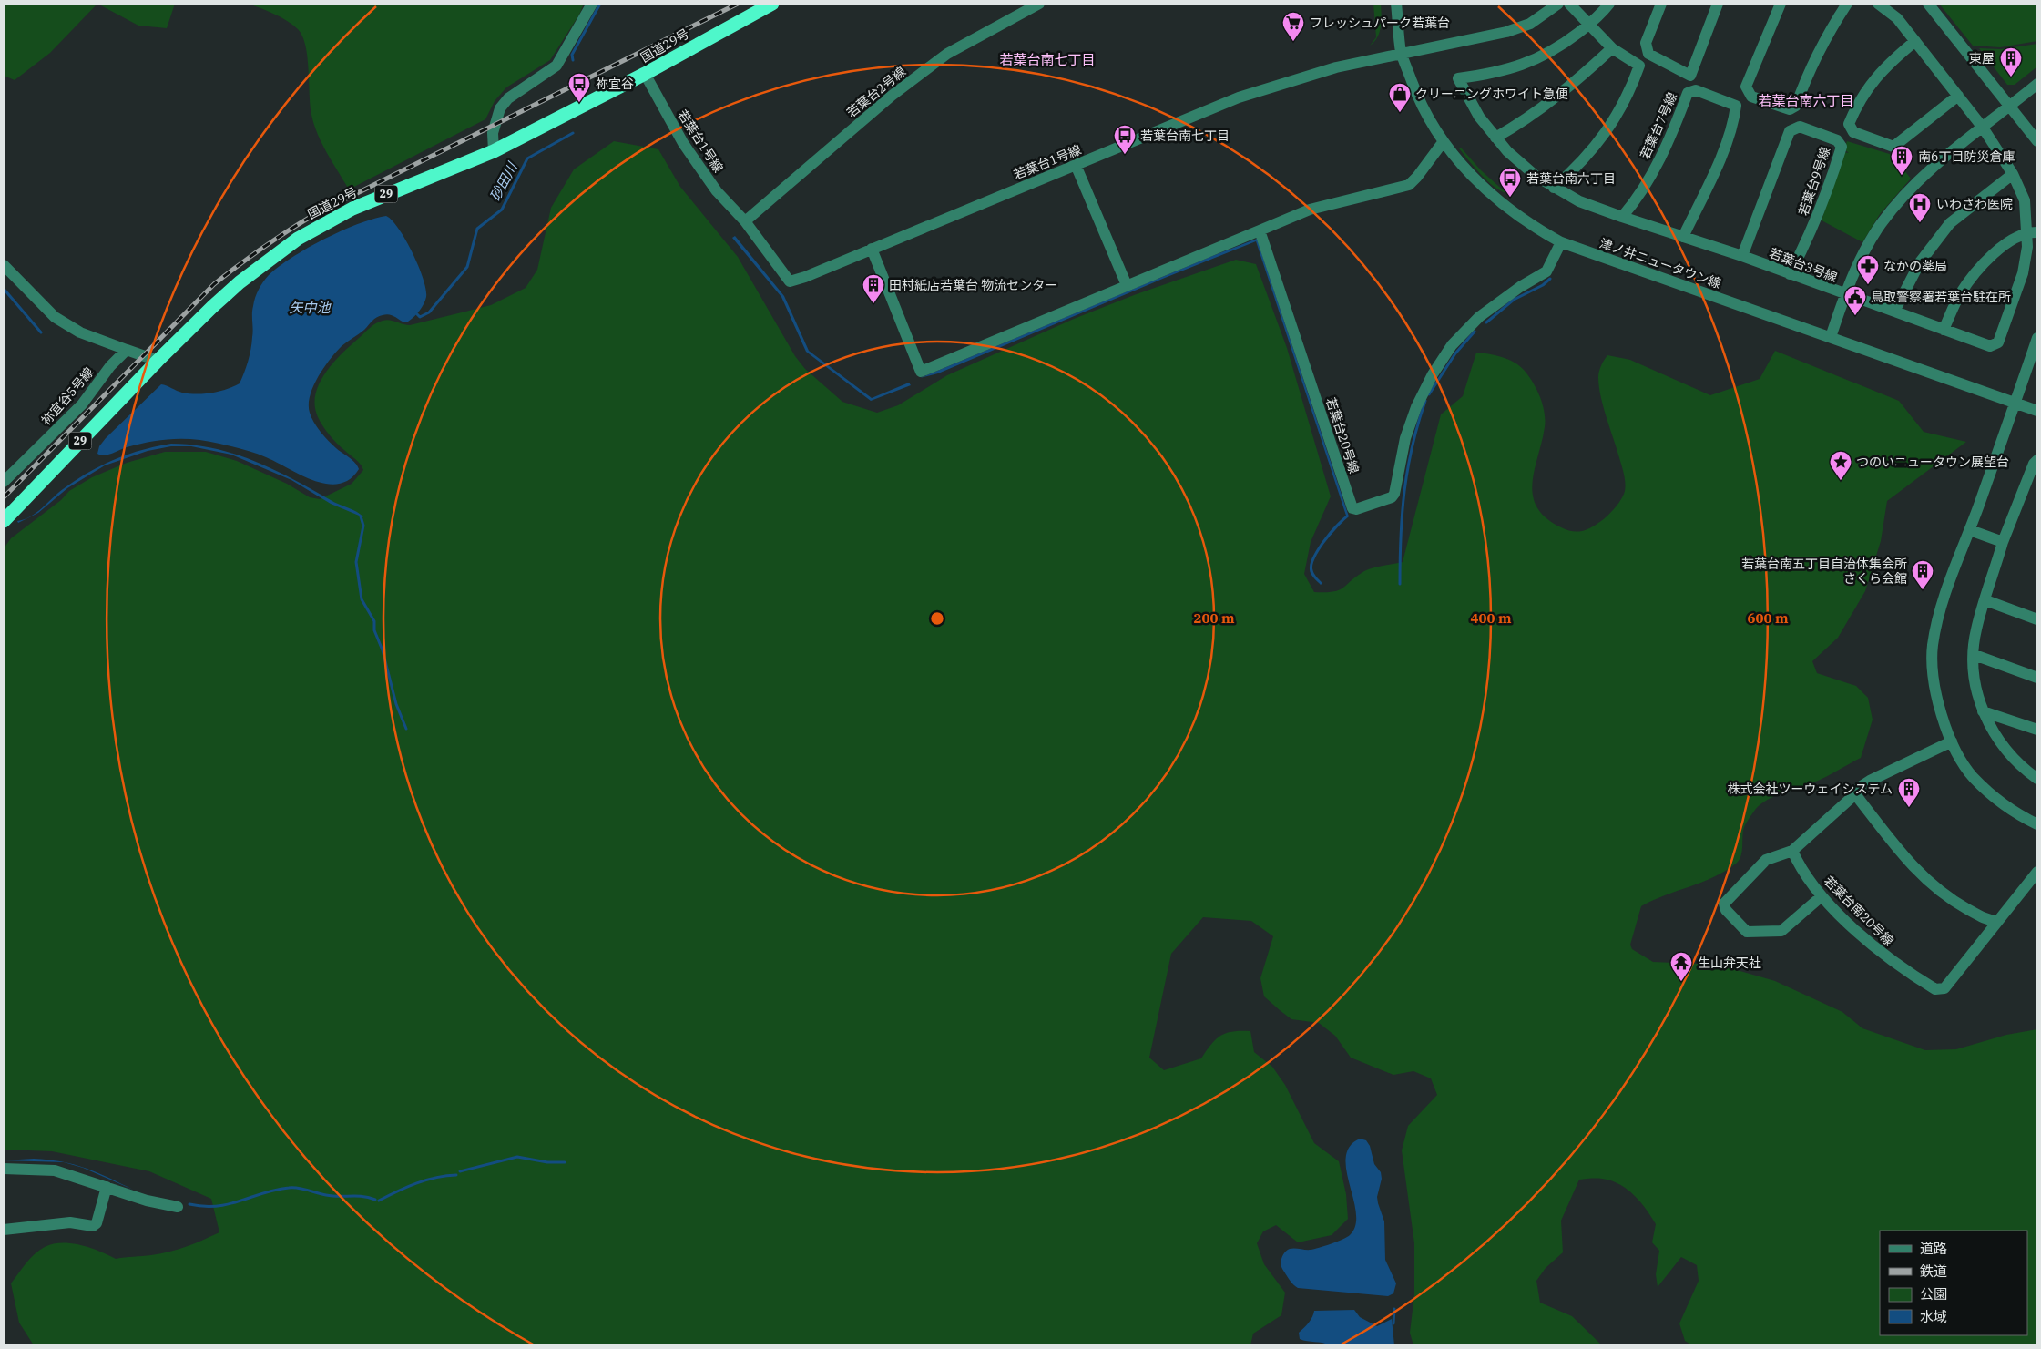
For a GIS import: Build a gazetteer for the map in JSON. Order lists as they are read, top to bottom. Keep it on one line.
{"streets":{"highway":["国道29号","29"],"street":["若葉台2号線","若葉台7号線","若葉台1号線","若葉台9号線","津ノ井ニュータウン線","若葉台3号線","祢宜谷5号線","若葉台20号線","若葉台南20号線"]},"crossings":[["国道29号","若葉台1号線"],["若葉台2号線","若葉台1号線"],["若葉台7号線","若葉台3号線"],["若葉台1号線","津ノ井ニュータウン線"],["若葉台9号線","若葉台3号線"],["津ノ井ニュータウン線","若葉台20号線"]],"districts":["若葉台南七丁目","若葉台南六丁目"],"water":["砂田川","矢中池"],"places":{"supermarket":["フレッシュパーク若葉台"],"building":["東屋","南6丁目防災倉庫","田村紙店若葉台 物流センター","若葉台南五丁目自治体集会所 さくら会館","株式会社ツーウェイシステム"],"bus stop":["祢宜谷","若葉台南七丁目","若葉台南六丁目"],"shop":["クリーニングホワイト急便"],"hospital":["いわさわ医院"],"pharmacy":["なかの薬局"],"public building":["鳥取警察署若葉台駐在所"],"place":["つのいニュータウン展望台"],"temple":["生山弁天社"]},"legend":["道路","鉄道","公園","水域"],"rings":["200 m","400 m","600 m"]}
